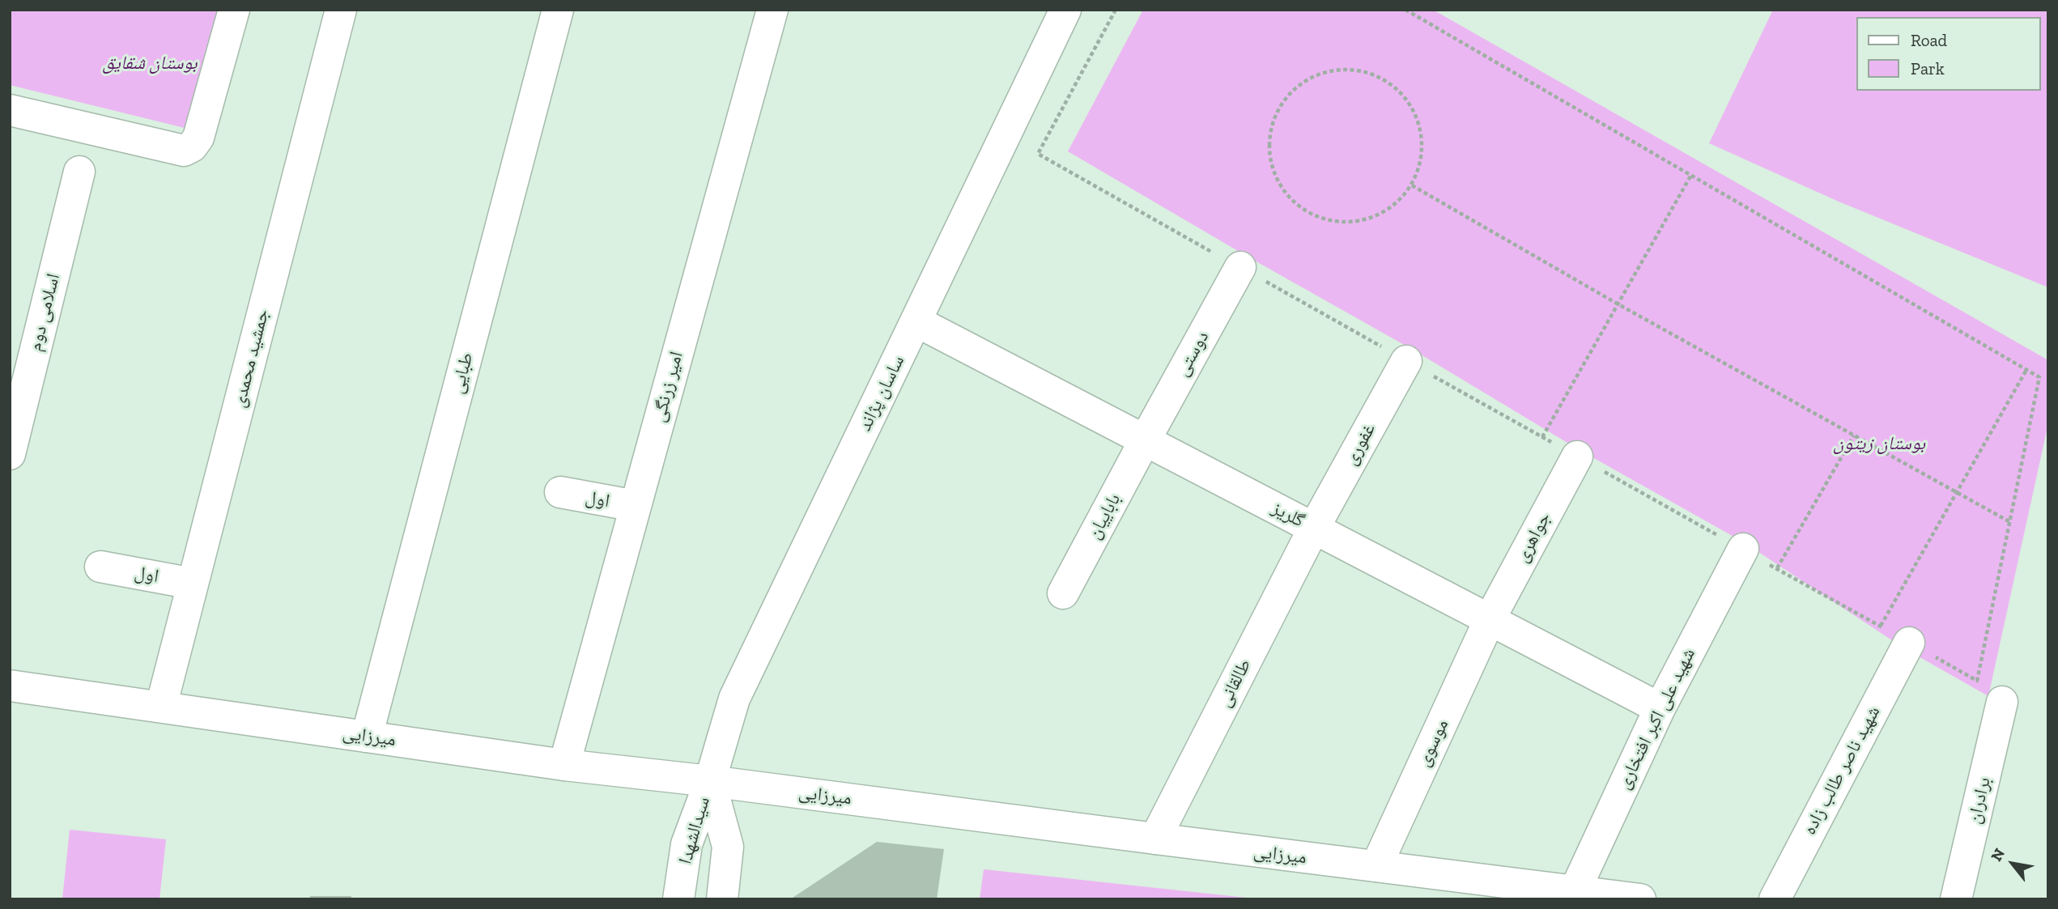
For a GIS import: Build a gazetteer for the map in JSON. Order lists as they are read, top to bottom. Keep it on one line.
{"streets":{"street":["اسلامی دوم","دوستی","جمشید محمدی","طبایی","امیر زرنگی","ساسان پژاند","غفوری","اول","گلریز","باباییان","جواهری","طالقانی","شهید علی اکبر افتخاری","میرزایی","موسوی","شهید ناصر طالب زاده","برادران","سیدالشهدا"]},"crossings":[["دوستی","گلریز"],["دوستی","باباییان"],["جمشید محمدی","اول"],["جمشید محمدی","میرزایی"],["طبایی","میرزایی"],["امیر زرنگی","اول"],["امیر زرنگی","میرزایی"],["ساسان پژاند","گلریز"],["ساسان پژاند","میرزایی"],["ساسان پژاند","سیدالشهدا"],["غفوری","گلریز"],["غفوری","طالقانی"],["گلریز","باباییان"],["گلریز","جواهری"],["گلریز","طالقانی"],["گلریز","شهید علی اکبر افتخاری"],["گلریز","موسوی"],["جواهری","موسوی"],["طالقانی","میرزایی"],["شهید علی اکبر افتخاری","میرزایی"],["میرزایی","موسوی"],["میرزایی","سیدالشهدا"]],"parks":["بوستان شقایق","بوستان زیتون"],"legend":["Road","Park"],"north":"top left"}
